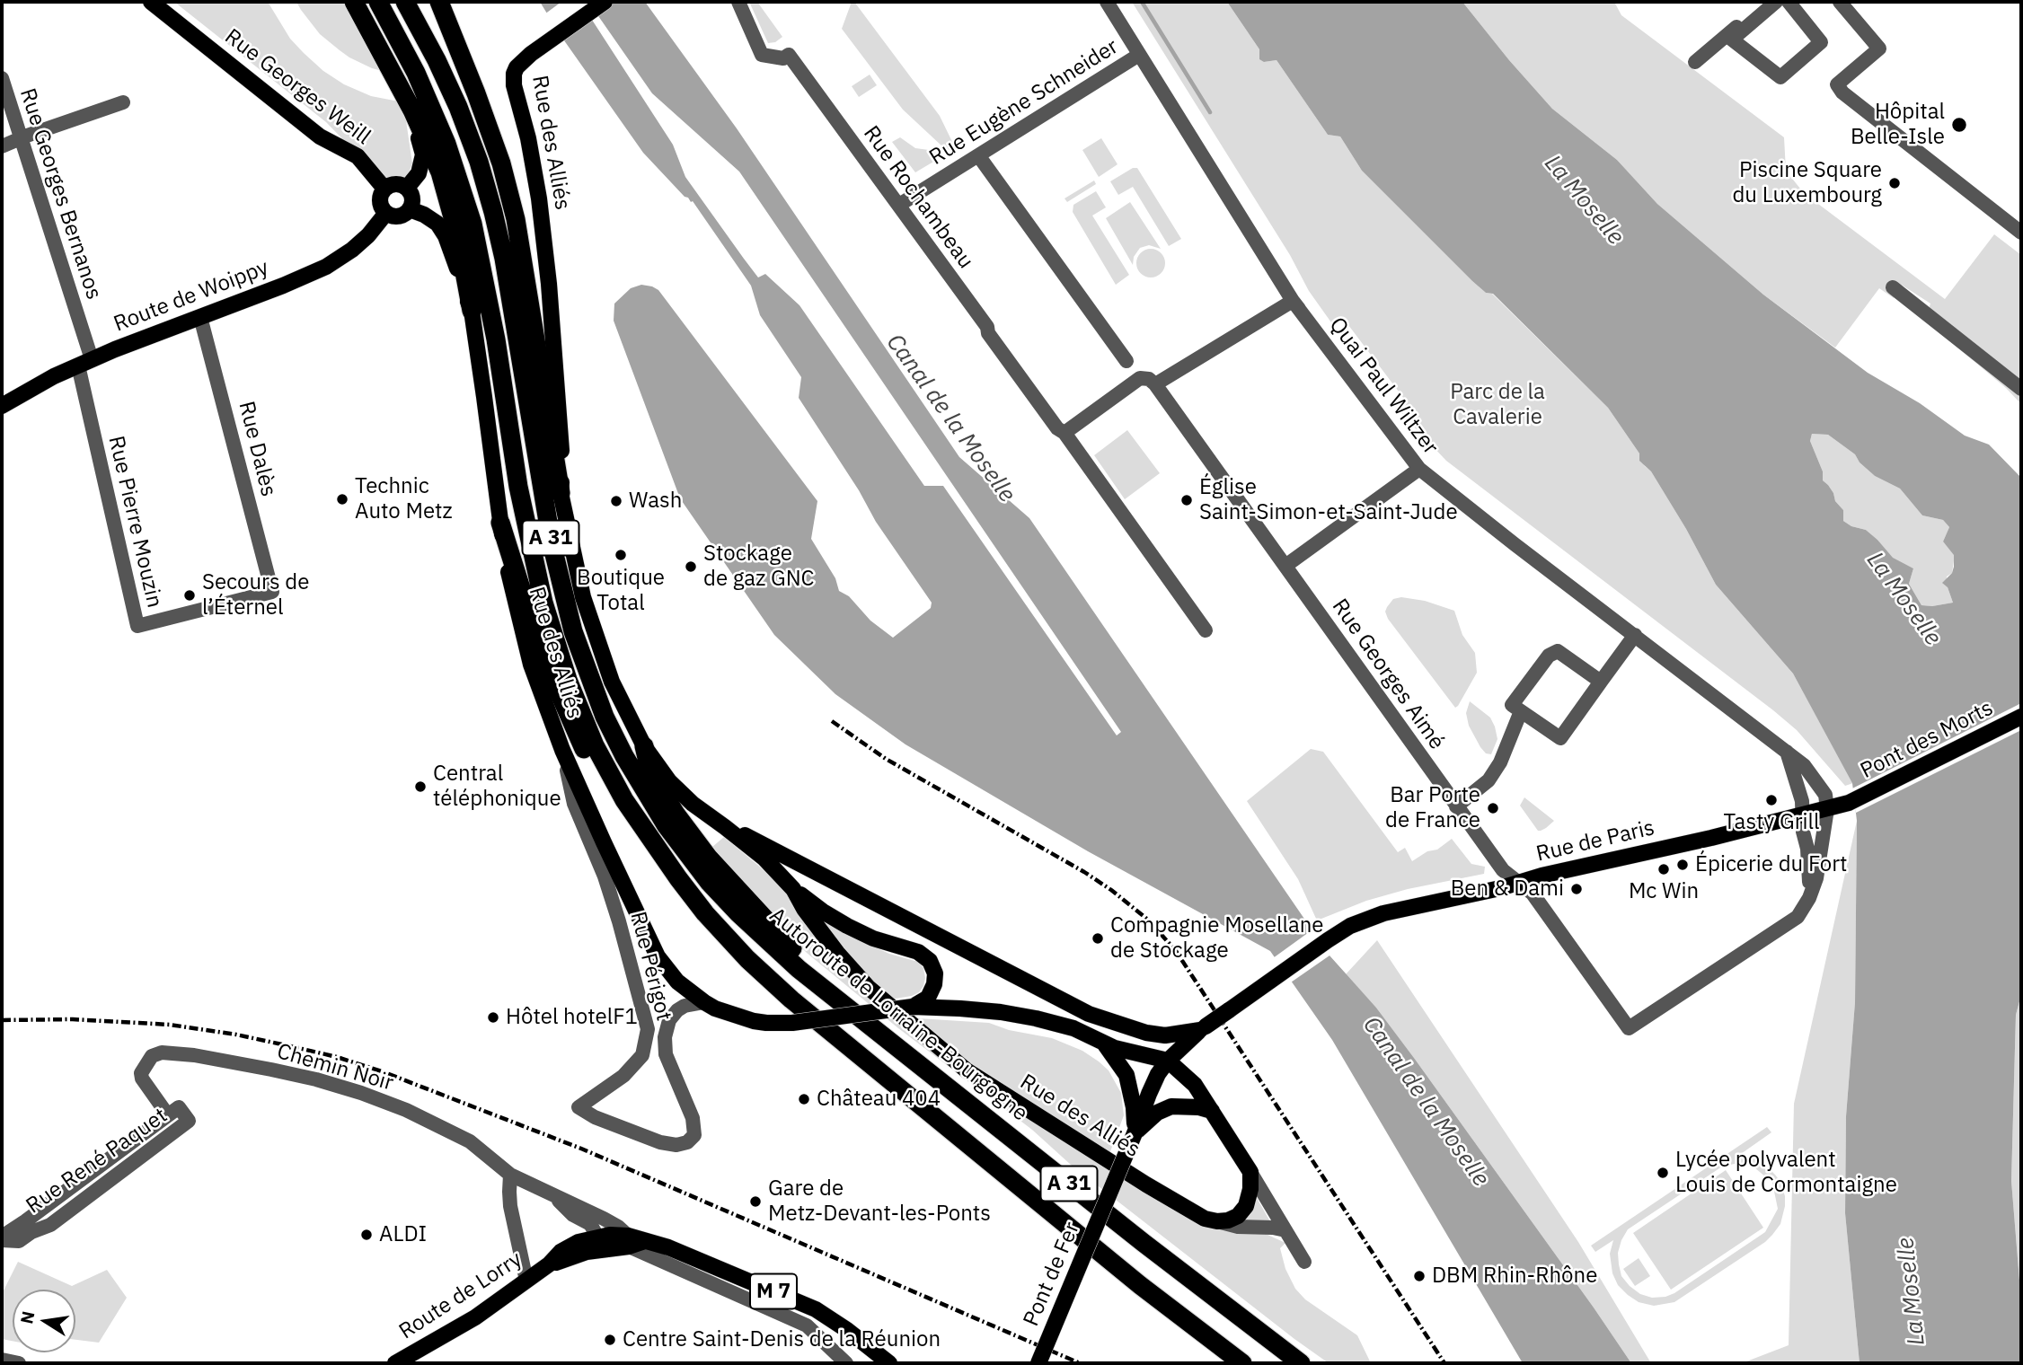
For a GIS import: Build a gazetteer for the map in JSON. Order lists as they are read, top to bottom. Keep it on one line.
{"streets":{"highway":["A 31","Autoroute de Lorraine-Bourgogne"],"main road":["Rue Georges Weill","Rue des Alliés","Route de Woippy","Pont des Morts","Rue de Paris","Pont de Fer","M 7","Route de Lorry"],"street":["Rue Eugène Schneider","Rue Georges Bernanos","Rue Rochambeau","Quai Paul Wiltzer","Rue Dalès","Rue Pierre Mouzin","Rue Georges Aimé","Rue Périgot","Chemin Noir","Rue René Paquet"]},"crossings":[["Rue Georges Weill","Rue des Alliés"],["Rue Georges Weill","Route de Woippy"],["Rue Eugène Schneider","Rue Rochambeau"],["Rue des Alliés","Route de Woippy"],["Rue des Alliés","Rue de Paris"],["Rue des Alliés","Rue Périgot"],["Rue des Alliés","Pont de Fer"],["Rue Georges Bernanos","Route de Woippy"],["Rue Georges Bernanos","Rue Pierre Mouzin"],["Route de Woippy","Rue Dalès"],["Route de Woippy","Rue Pierre Mouzin"],["Quai Paul Wiltzer","Rue de Paris"],["Rue Dalès","Rue Pierre Mouzin"],["Rue Georges Aimé","Rue de Paris"],["Pont des Morts","Rue de Paris"],["Chemin Noir","Rue René Paquet"],["Chemin Noir","Route de Lorry"]],"water":["La Moselle","Canal de la Moselle"],"parks":["Parc de la Cavalerie"],"places":["Hôpital Belle-Isle","Piscine Square du Luxembourg","Technic Auto Metz","Église Saint-Simon-et-Saint-Jude","Wash","Boutique Total","Stockage de gaz GNC","Secours de l’Éternel","Central téléphonique","Tasty Grill","Bar Porte de France","Épicerie du Fort","Mc Win","Ben & Dami","Compagnie Mosellane de Stockage","Hôtel hotelF1","Château 404","Lycée polyvalent Louis de Cormontaigne","Gare de Metz-Devant-les-Ponts","ALDI","DBM Rhin-Rhône","Centre Saint-Denis de la Réunion"],"north":"left"}
